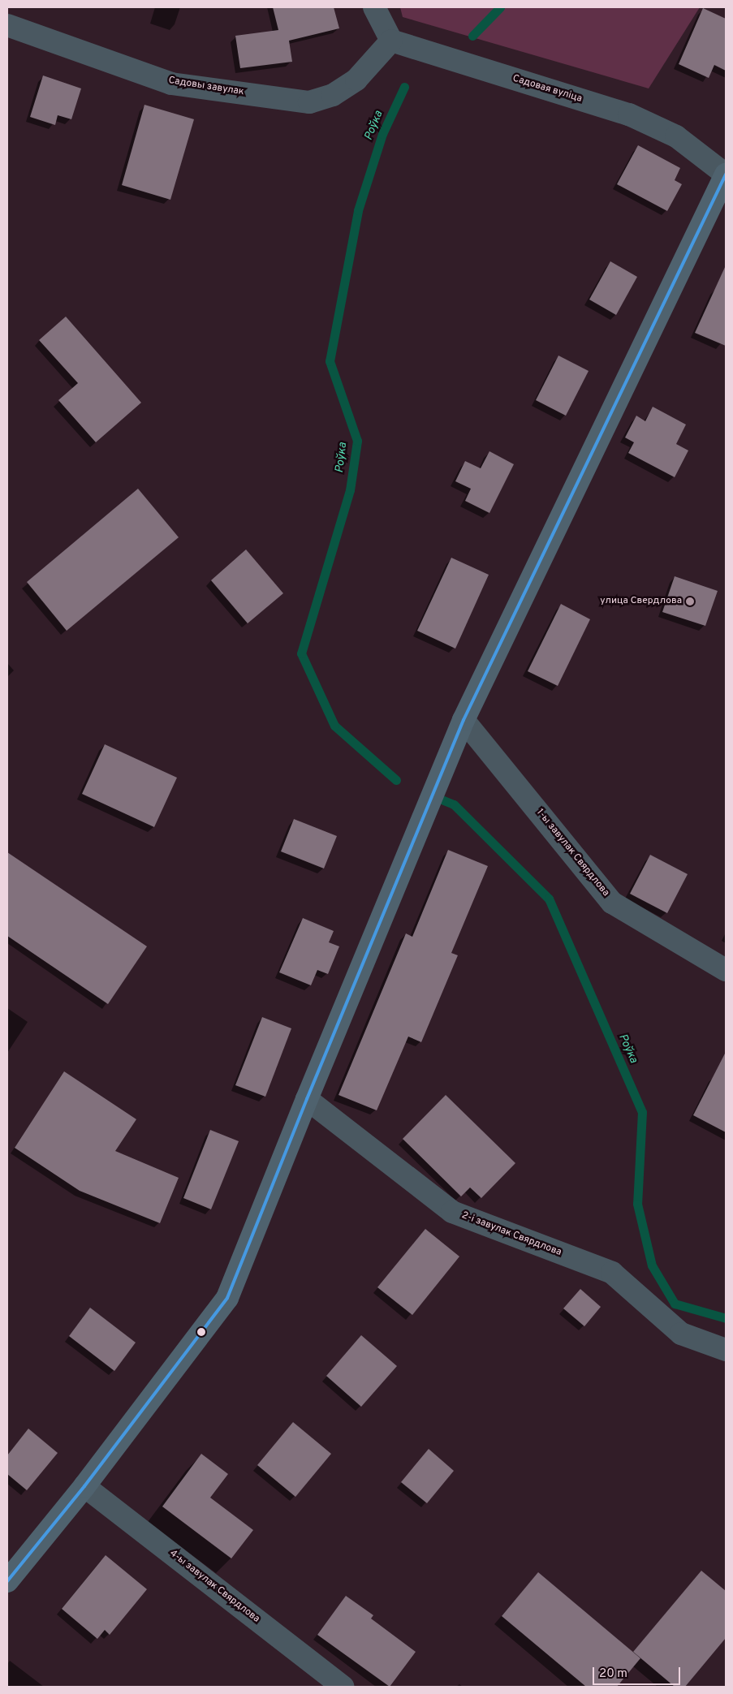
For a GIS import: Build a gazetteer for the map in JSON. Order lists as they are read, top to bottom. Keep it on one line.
{"streets":{"street":["Садовы завулак","Садовая вуліца","1-ы завулак Свярдлова","2-і завулак Свярдлова","4-ы завулак Свярдлова"]},"crossings":[["Садовы завулак","Садовая вуліца"]],"water":["Роўка"],"places":["улица Свердлова"],"scale_bar":"20 m"}
